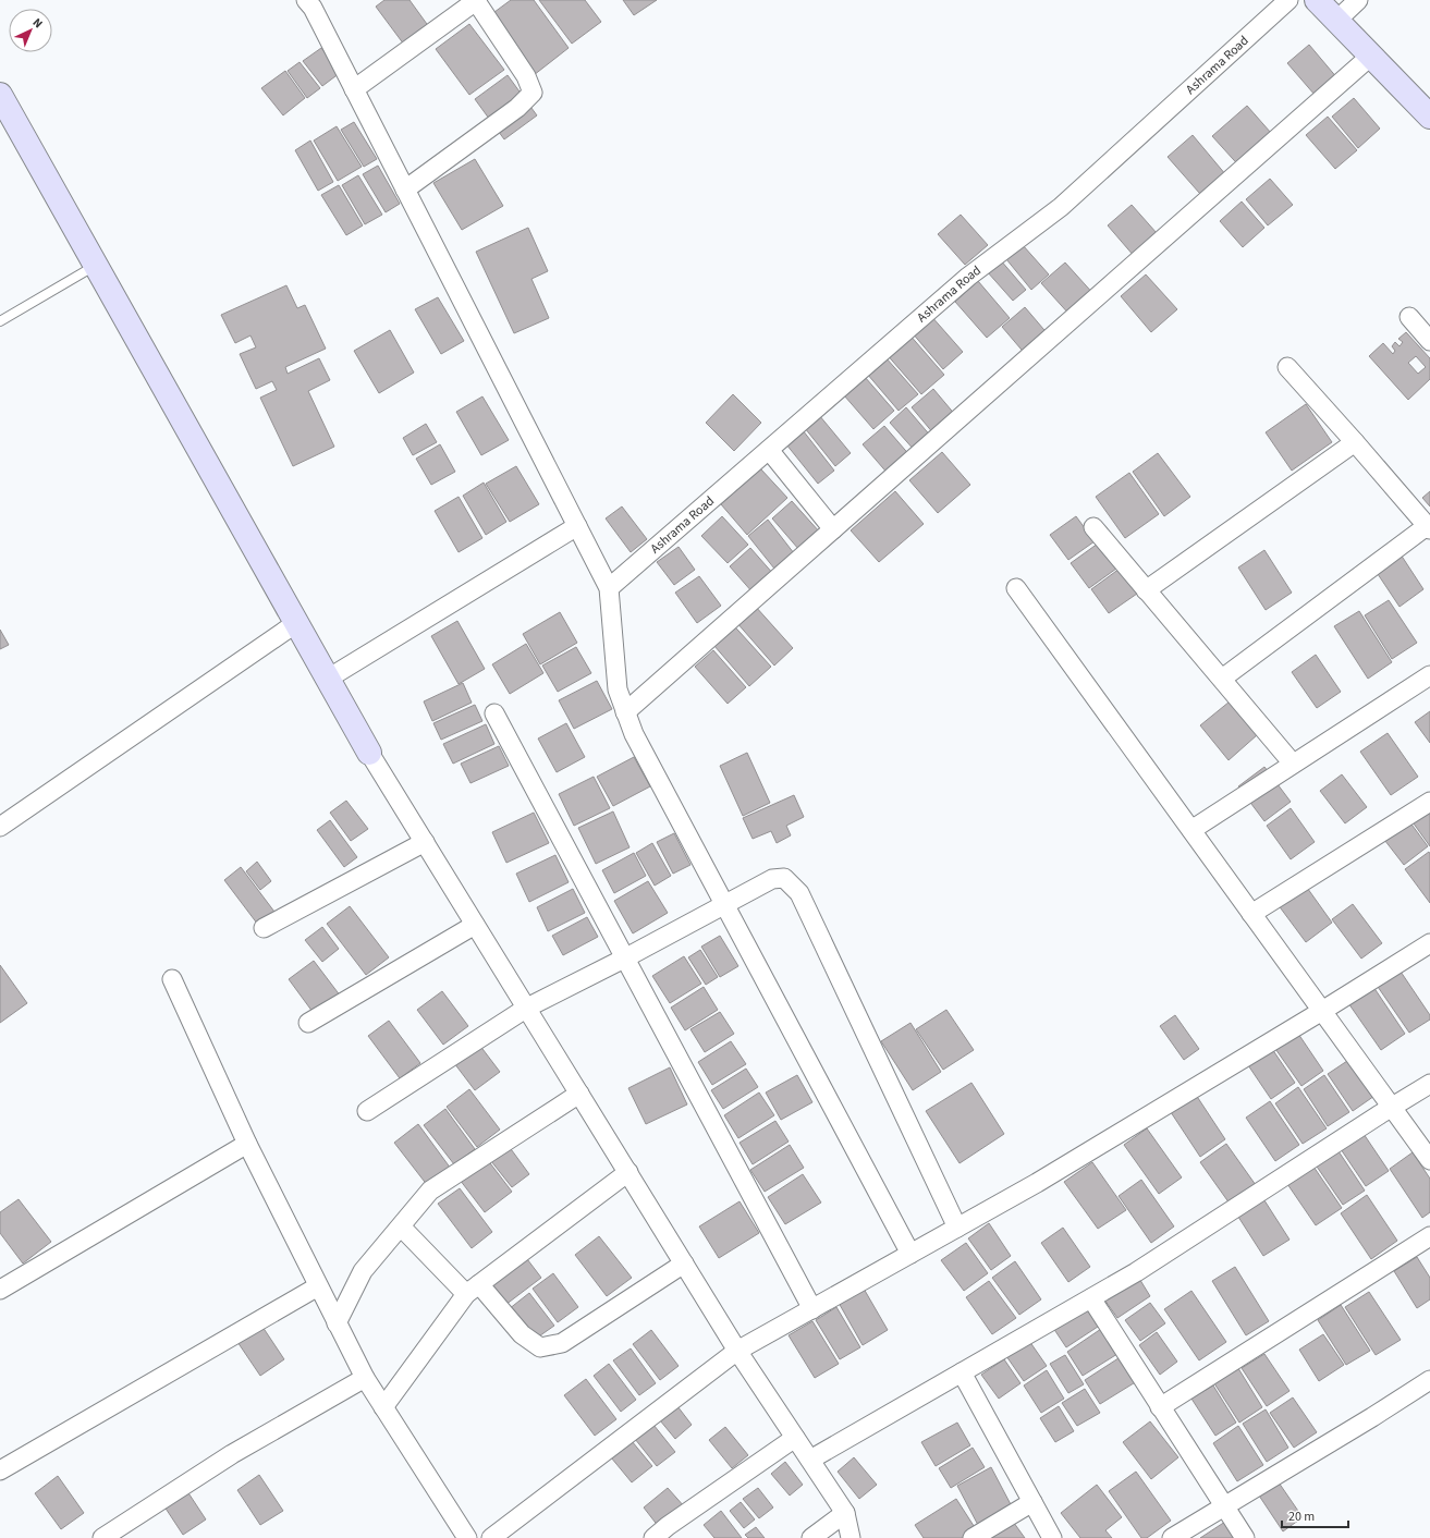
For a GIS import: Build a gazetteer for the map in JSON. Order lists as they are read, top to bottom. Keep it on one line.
{"streets":{"street":["Ashrama Road"]},"scale_bar":"20 m","north":"top right"}
